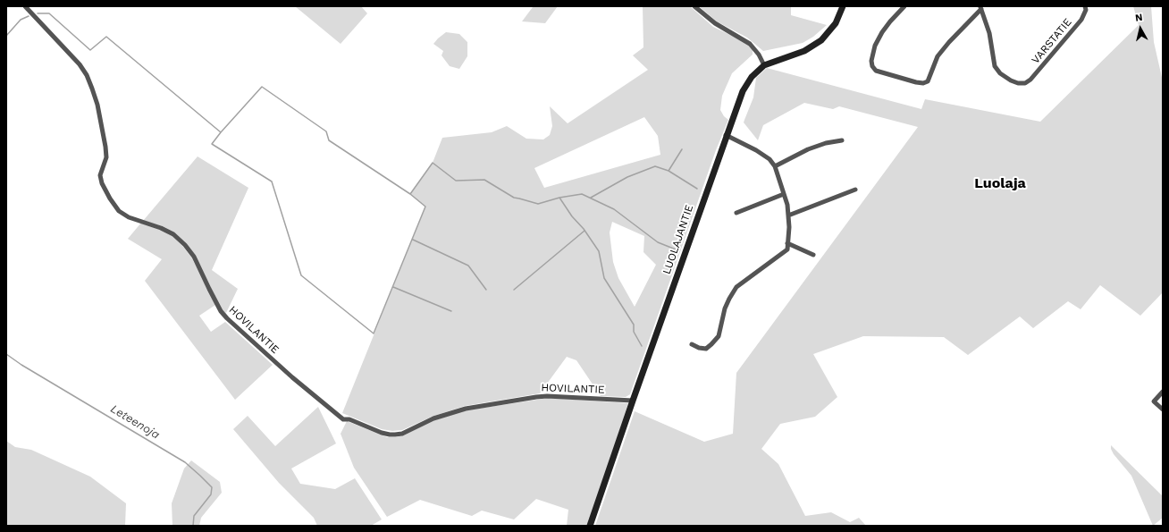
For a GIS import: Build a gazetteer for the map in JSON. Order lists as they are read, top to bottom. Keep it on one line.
{"streets":{"main road":["LUOLAJANTIE"],"street":["VARSTATIE","HOVILANTIE"]},"crossings":[["LUOLAJANTIE","HOVILANTIE"]],"districts":["Luolaja"],"water":["Leteenoja"],"north":"top"}
